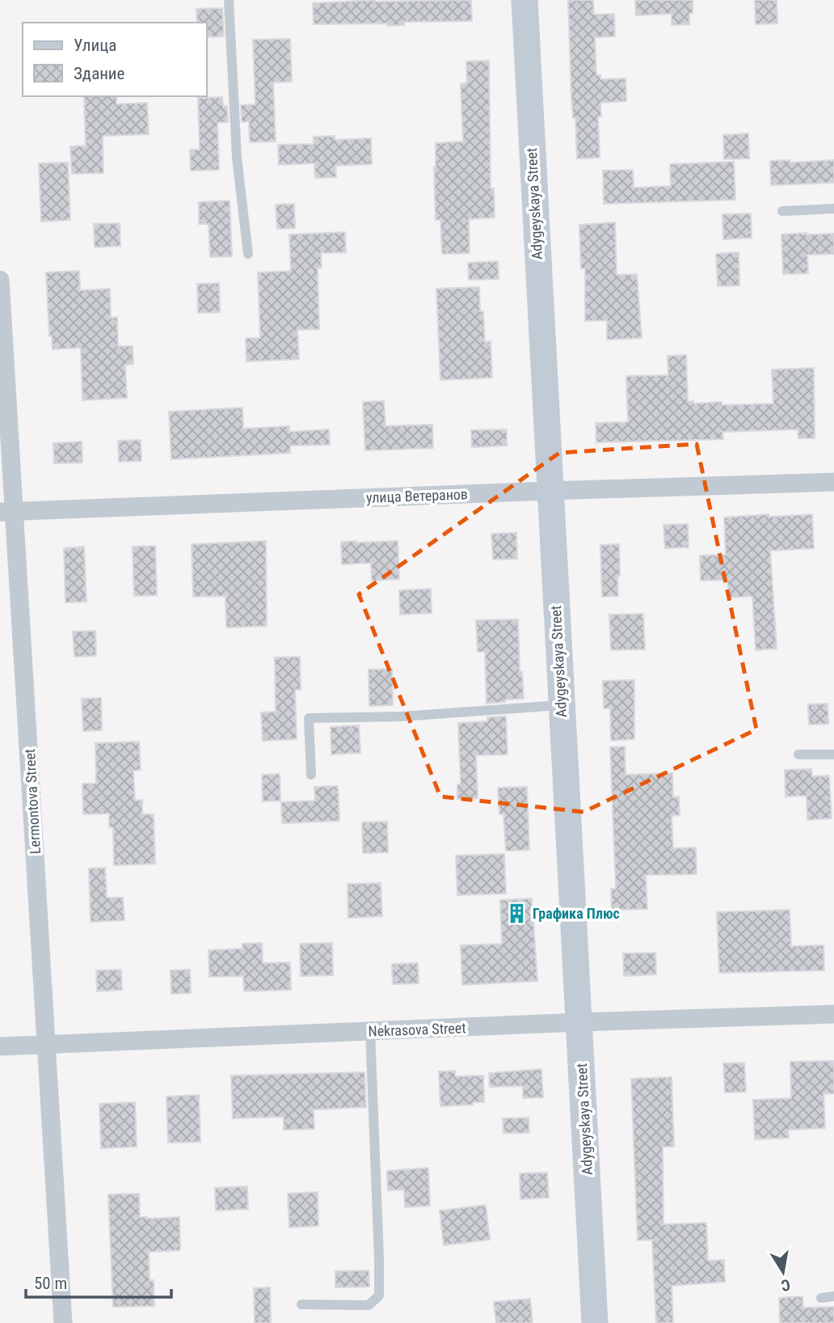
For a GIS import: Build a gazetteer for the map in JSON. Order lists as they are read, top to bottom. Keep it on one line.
{"streets":{"main road":["Adygeyskaya Street"],"street":["улица Ветеранов","Lermontova Street","Nekrasova Street"]},"crossings":[["Adygeyskaya Street","улица Ветеранов"],["Adygeyskaya Street","Nekrasova Street"],["улица Ветеранов","Lermontova Street"],["Lermontova Street","Nekrasova Street"]],"places":{"building":["Графика Плюс"]},"legend":["Улица","Здание"],"scale_bar":"50 m","north":"bottom"}
